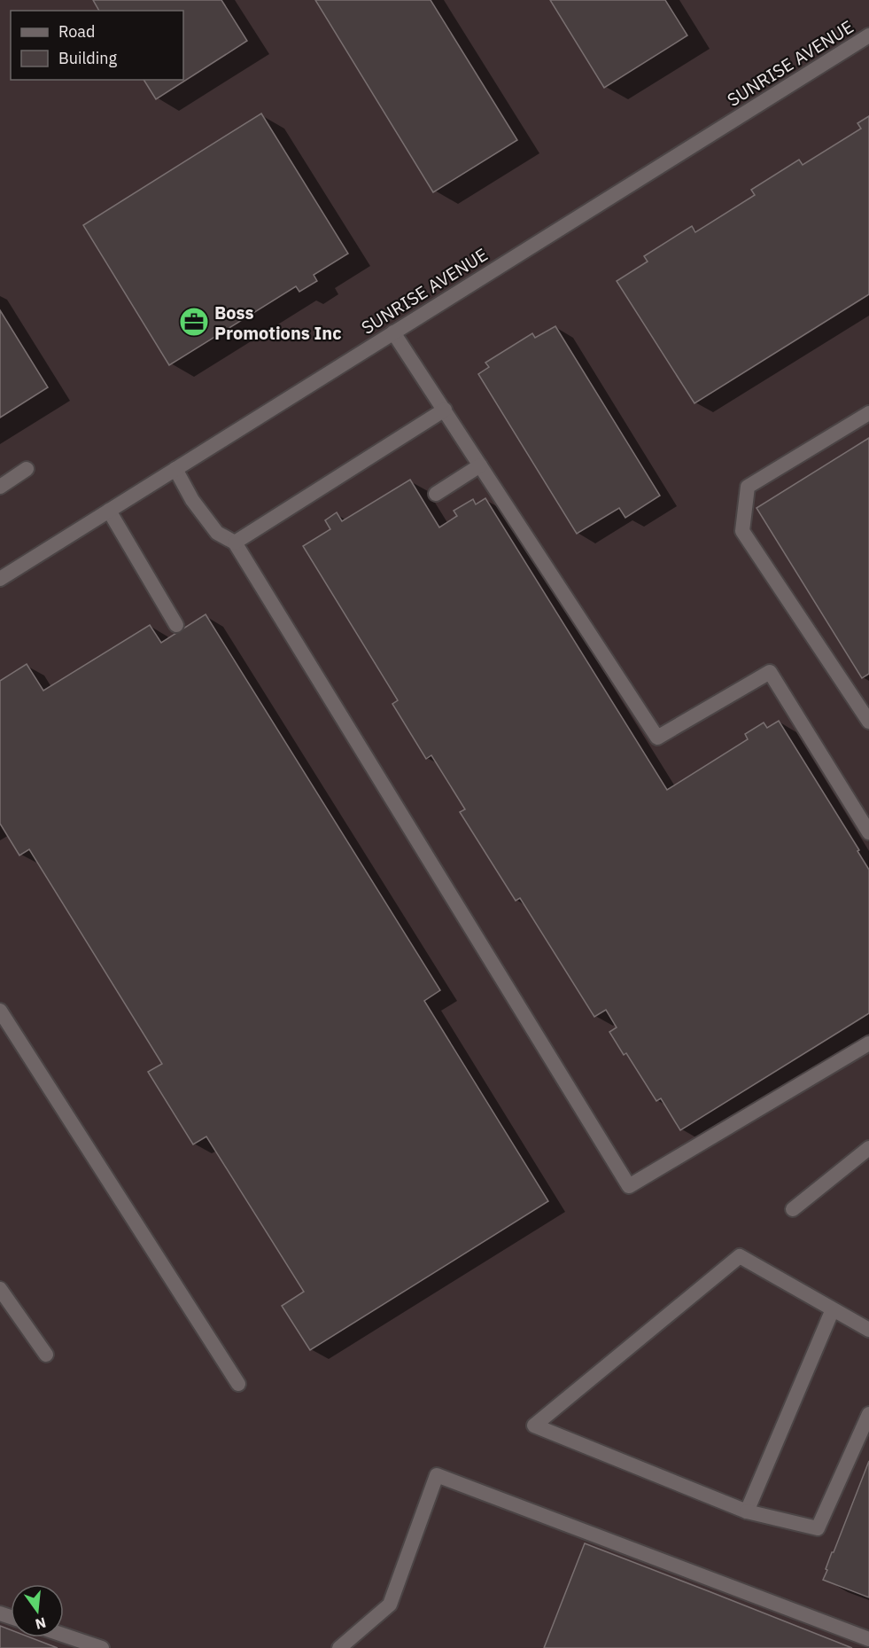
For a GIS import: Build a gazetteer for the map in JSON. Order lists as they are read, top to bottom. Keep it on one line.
{"streets":{"street":["SUNRISE AVENUE"]},"places":{"office":["Boss Promotions Inc"]},"legend":["Road","Building"],"north":"bottom"}
